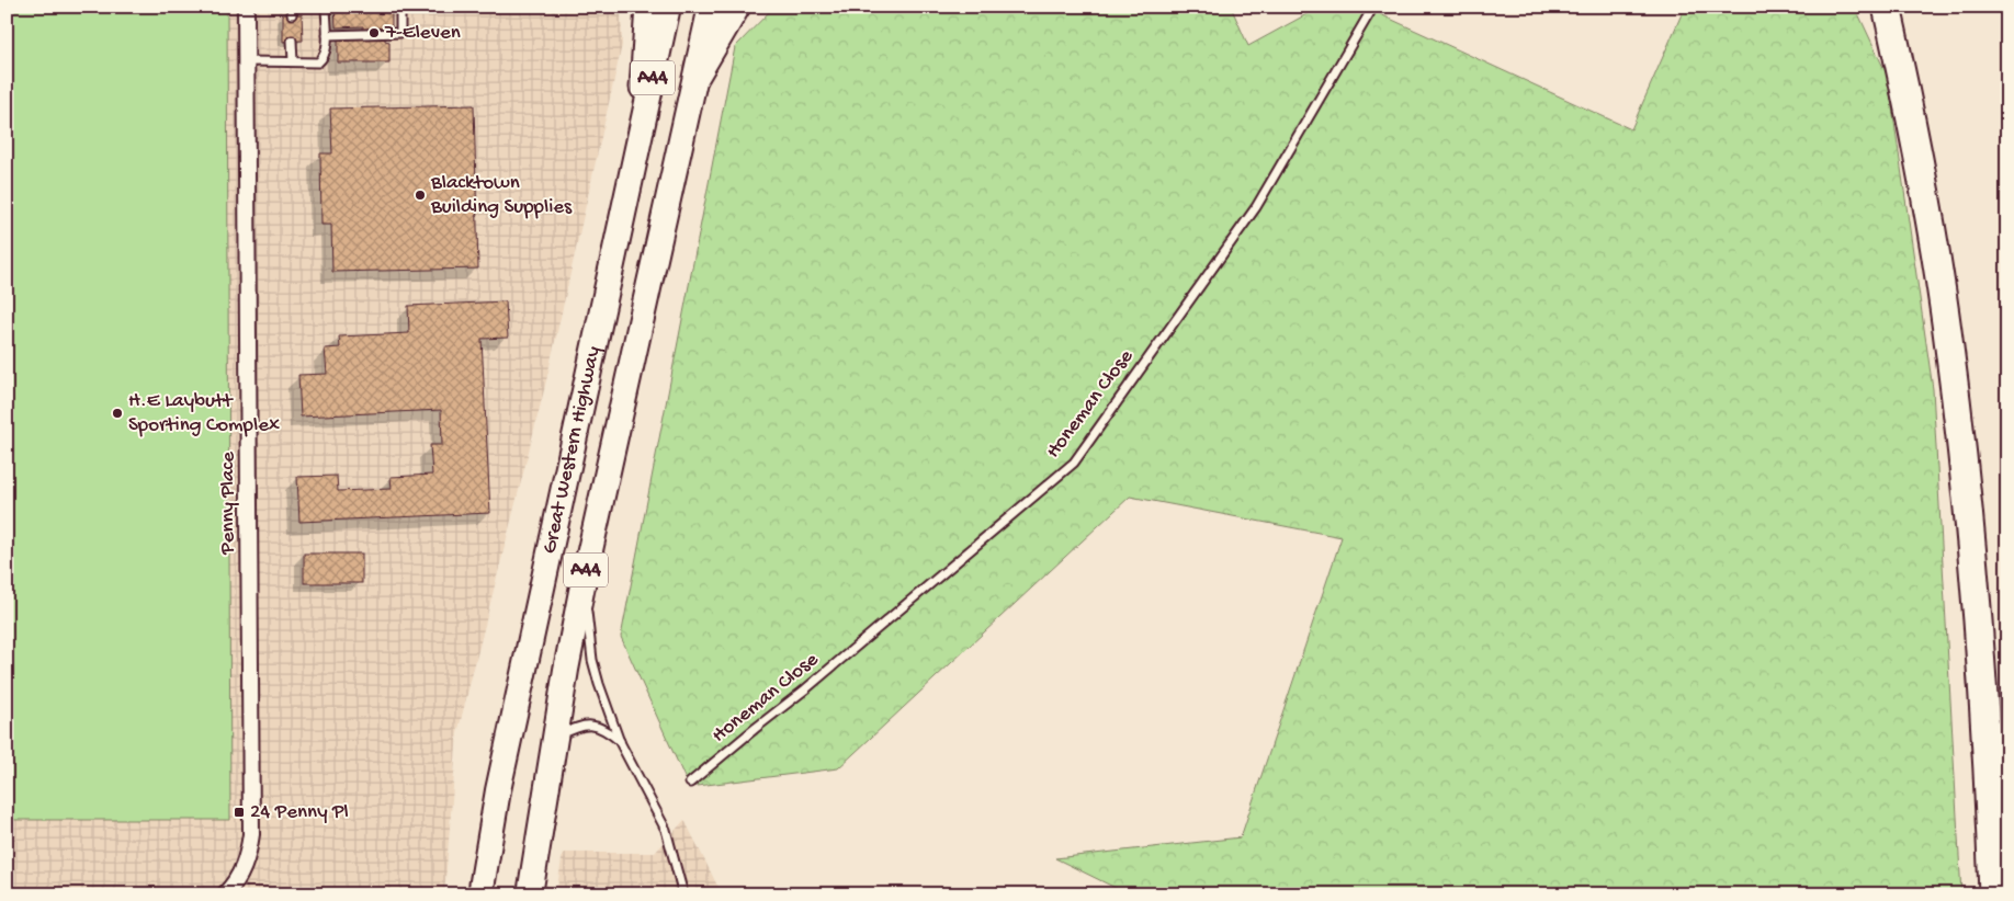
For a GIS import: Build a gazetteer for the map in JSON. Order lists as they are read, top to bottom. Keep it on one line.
{"streets":{"highway":["A44","Great Western Highway"],"street":["Penny Place"],"lane":["Honeman Close"]},"places":{"other":["7-Eleven","Blacktown Building Supplies","H.E Laybutt Sporting Complex"],"transit":["24 Penny Pl"]}}
